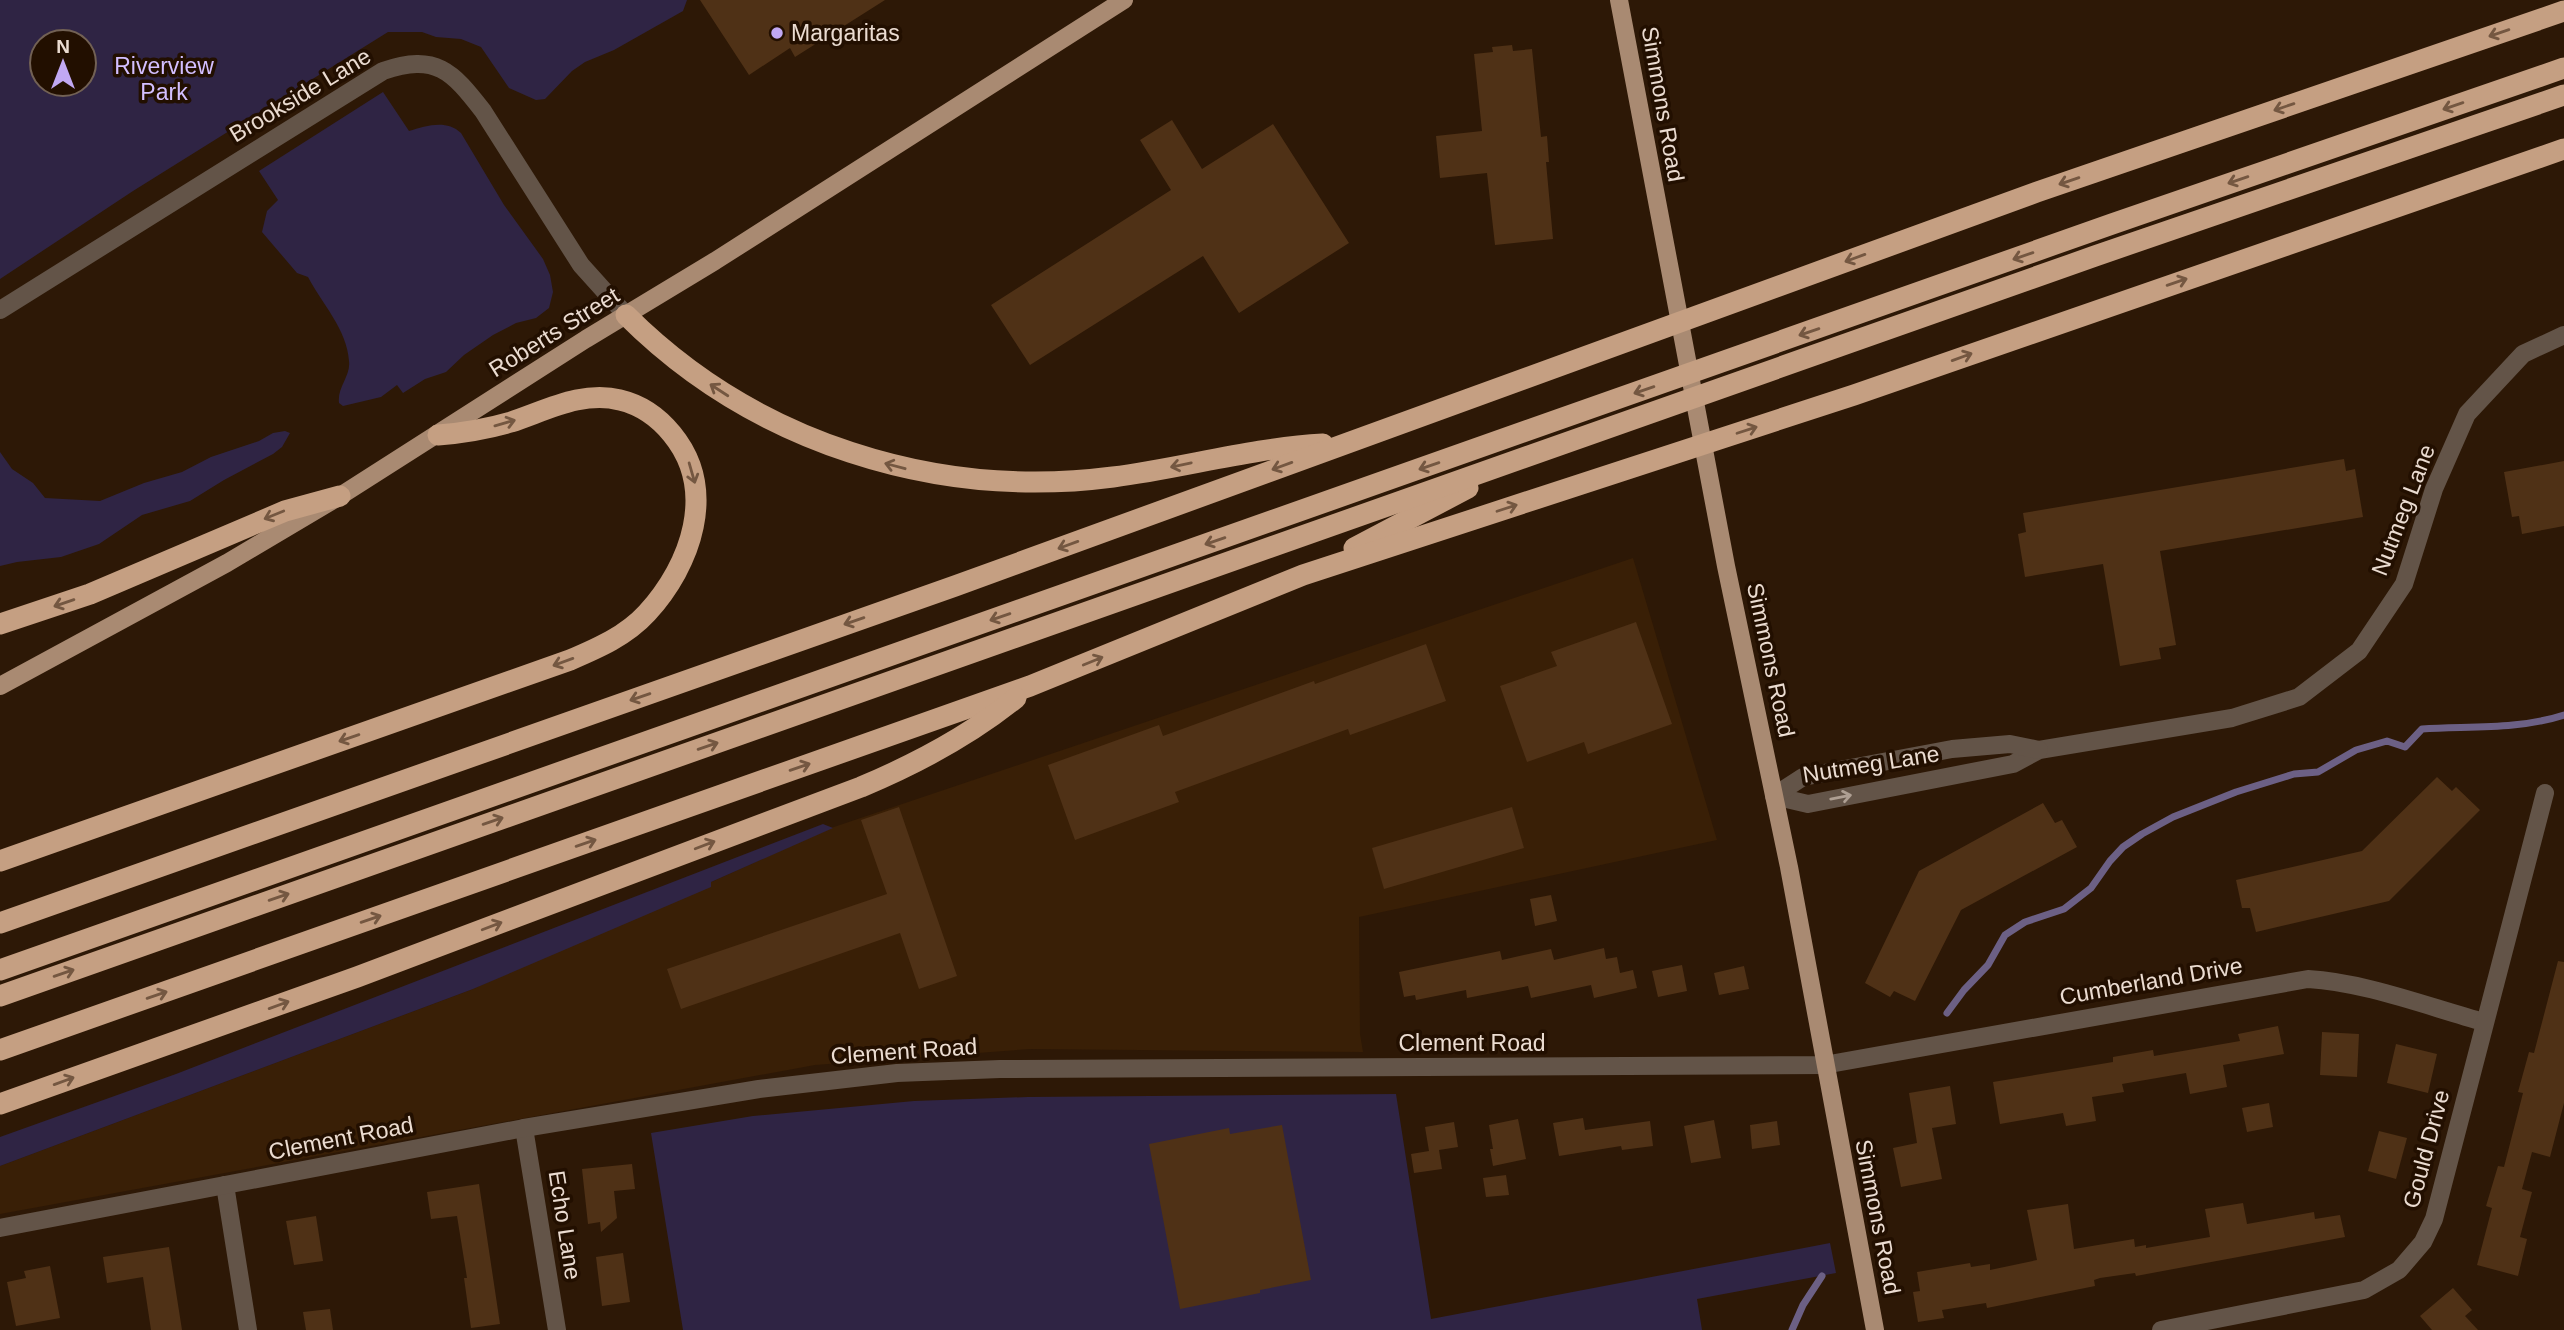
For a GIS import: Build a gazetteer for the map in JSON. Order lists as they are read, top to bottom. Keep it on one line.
{"streets":{"main road":["Simmons Road","Roberts Street"],"street":["Brookside Lane","Nutmeg Lane","Cumberland Drive","Clement Road","Gould Drive","Echo Lane"]},"crossings":[["Brookside Lane","Roberts Street"],["Simmons Road","Nutmeg Lane"],["Simmons Road","Cumberland Drive"],["Simmons Road","Clement Road"],["Cumberland Drive","Clement Road"],["Cumberland Drive","Gould Drive"],["Clement Road","Echo Lane"]],"parks":["Riverview Park"],"places":["Margaritas"],"north":"top"}
